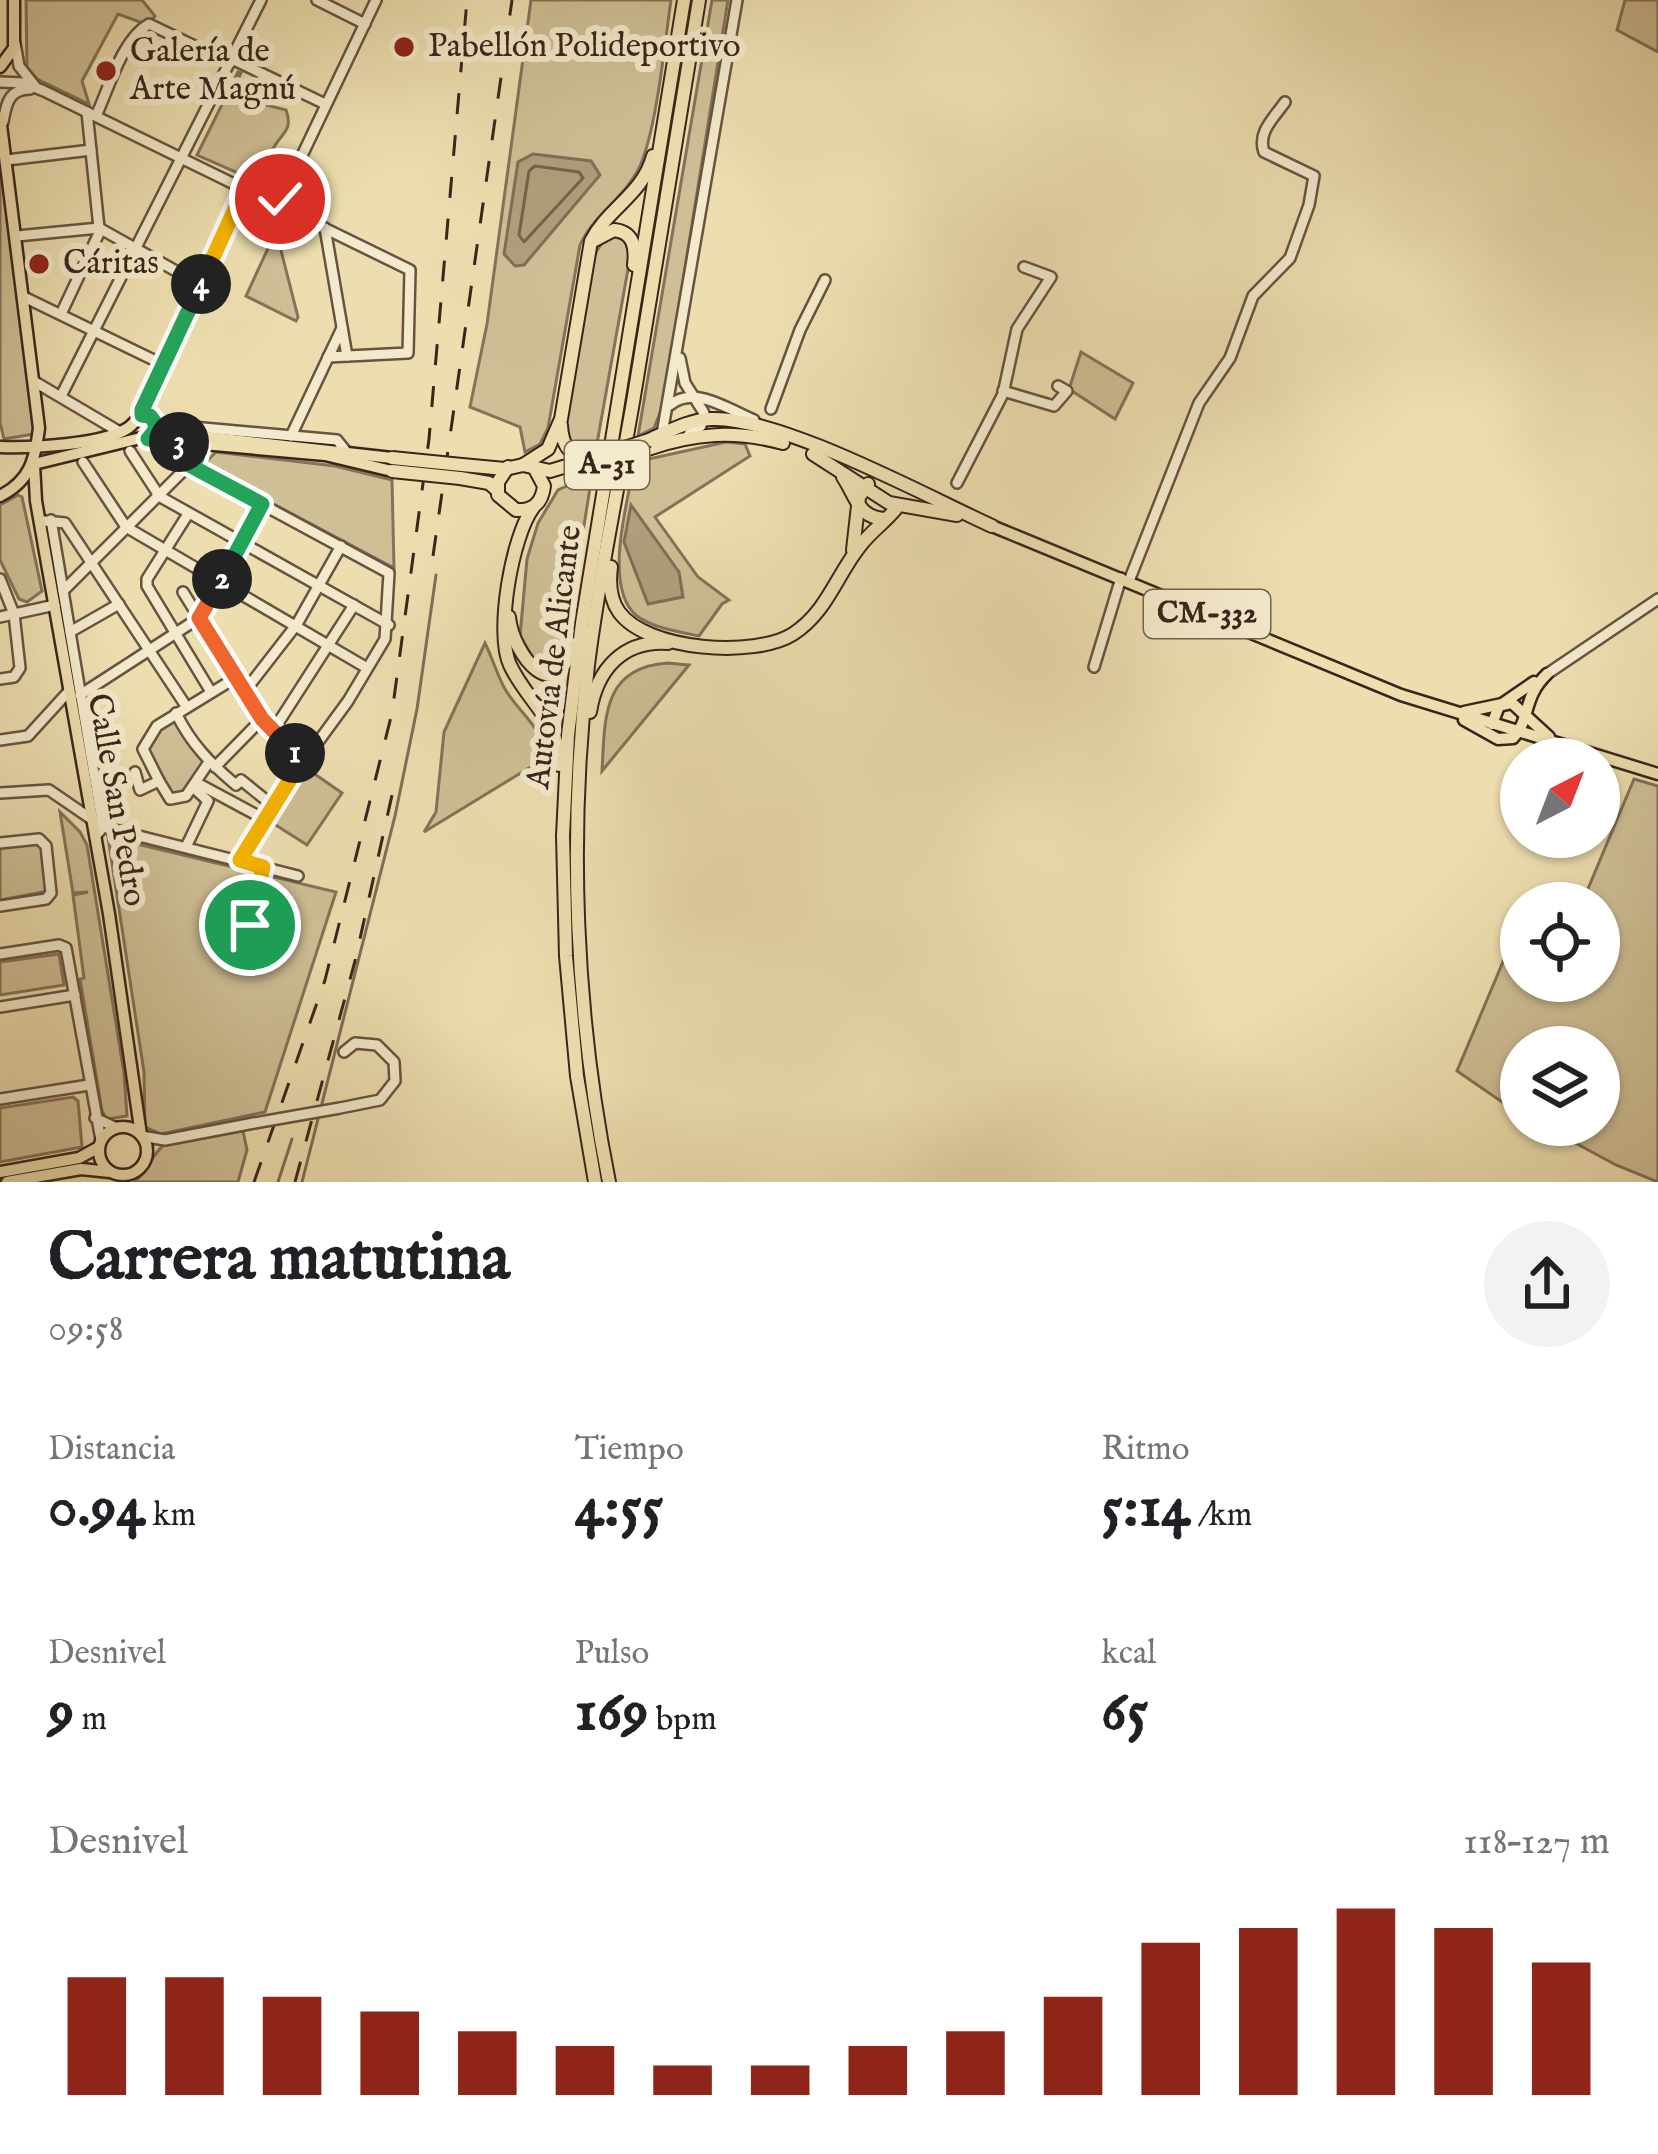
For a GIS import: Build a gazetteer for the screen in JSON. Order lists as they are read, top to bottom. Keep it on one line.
{"streets":{"highway":["A-31","Autovía de Alicante"],"main road":["CM-332","Calle San Pedro"]},"places":["Pabellón Polideportivo","Galería de Arte Magnú","Cáritas"],"north":"top right","page":{"pins":["4","3","2","1"],"heading":["Carrera matutina","09:58"],"stats":[["Distancia","0.94 km"],["Tiempo","4:55"],["Ritmo","5:14 /km"],["Desnivel","9 m"],["Pulso","169 bpm"],["kcal","65"]],"chart":["Desnivel","118–127 m"]}}
